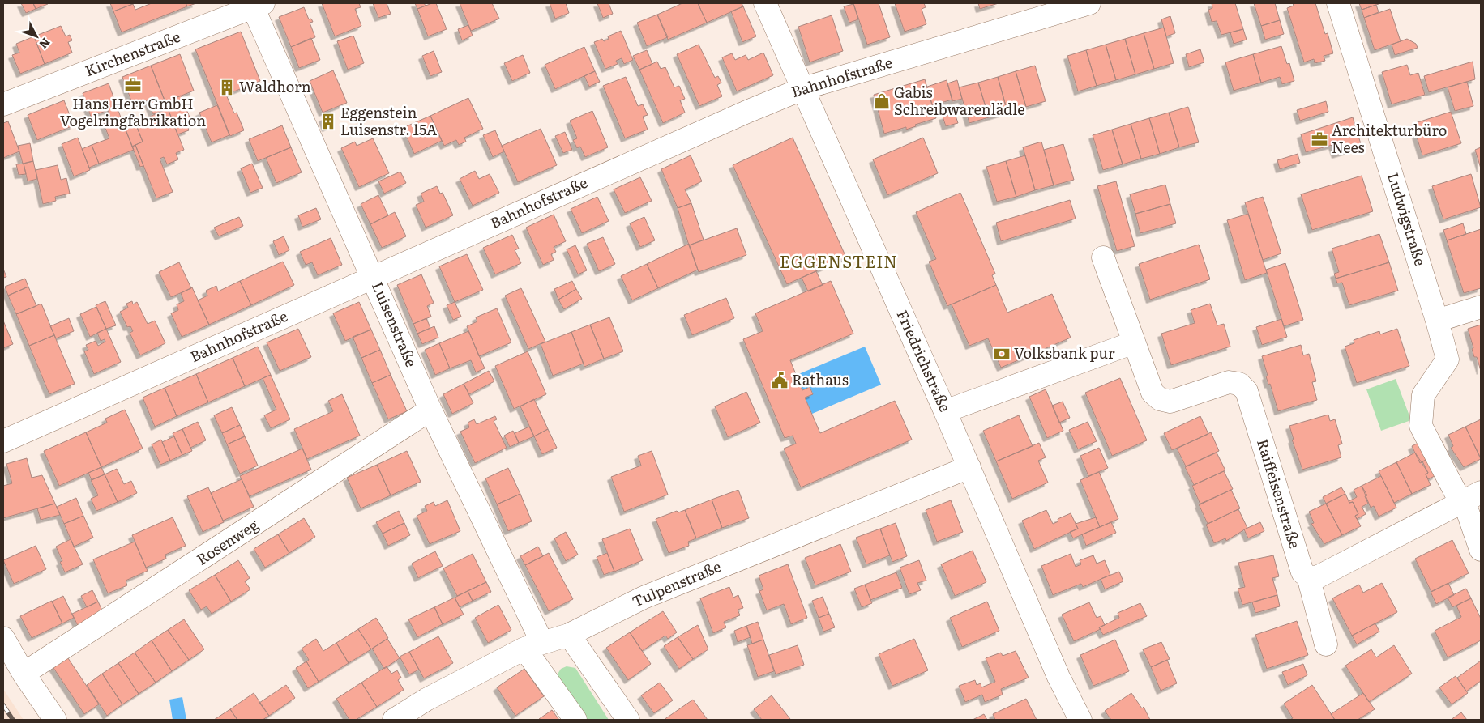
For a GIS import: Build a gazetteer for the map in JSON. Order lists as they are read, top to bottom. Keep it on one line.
{"streets":{"street":["Kirchenstraße","Bahnhofstraße","Ludwigstraße","Luisenstraße","Friedrichstraße","Raiffeisenstraße","Rosenweg","Tulpenstraße"]},"crossings":[["Kirchenstraße","Luisenstraße"],["Bahnhofstraße","Luisenstraße"],["Bahnhofstraße","Friedrichstraße"],["Luisenstraße","Rosenweg"],["Luisenstraße","Tulpenstraße"],["Friedrichstraße","Tulpenstraße"]],"districts":["EGGENSTEIN"],"places":{"office":["Hans Herr GmbH Vogelringfabrikation","Architekturbüro Nees"],"building":["Waldhorn","Eggenstein Luisenstr. 15A"],"shop":["Gabis Schreibwarenlädle"],"bank":["Volksbank pur"],"public building":["Rathaus"]},"north":"bottom right"}
